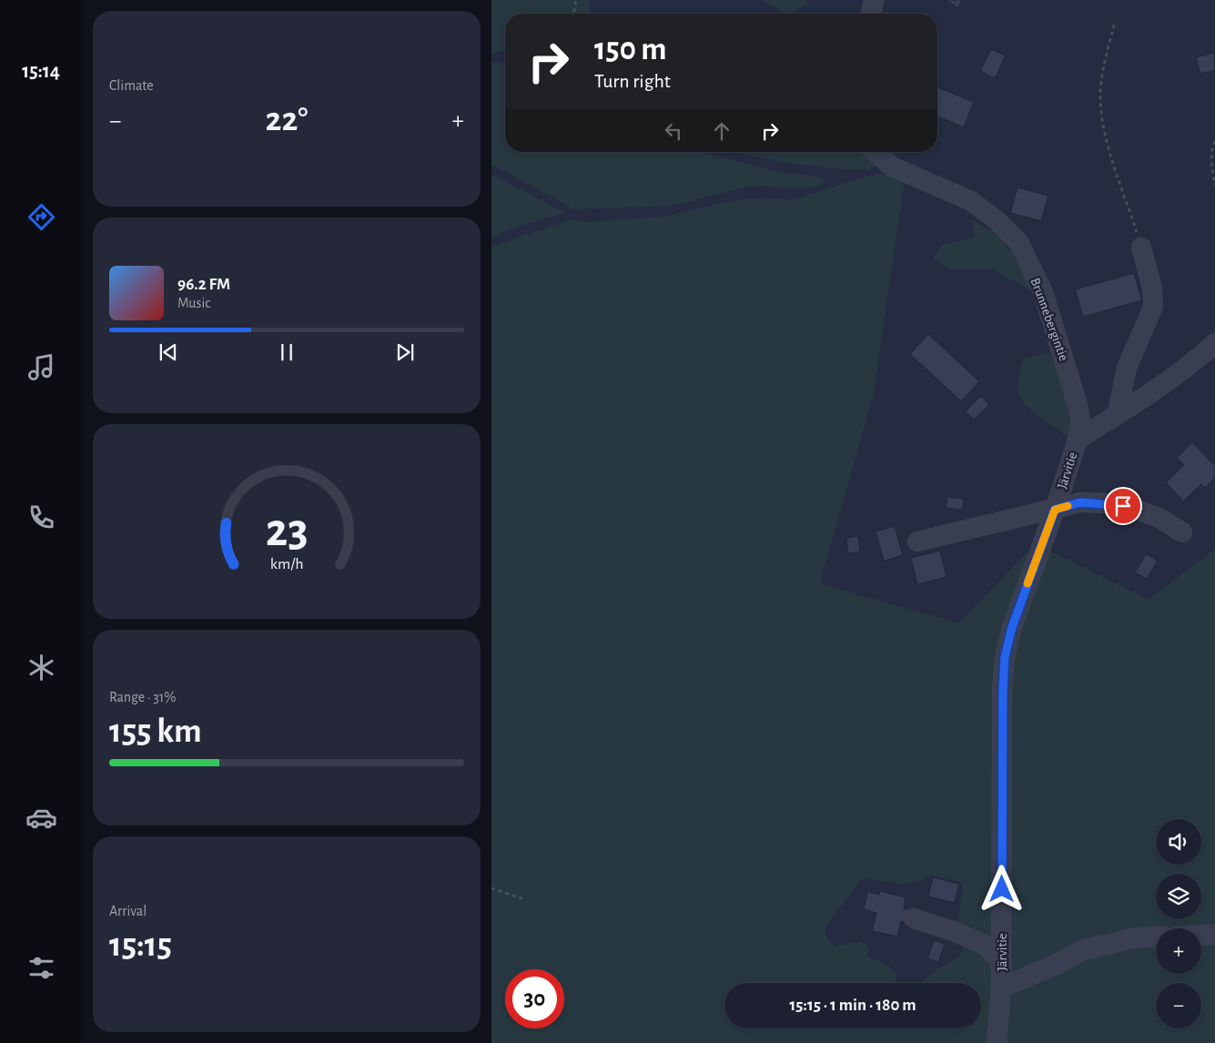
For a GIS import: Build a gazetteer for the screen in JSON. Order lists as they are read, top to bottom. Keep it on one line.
{"streets":{"street":["Brunnebergintie","Järvitie"]},"crossings":[["Brunnebergintie","Järvitie"]],"page":{"tabs":"15:14","tile":["Climate",["Range · 31%","155 km"],["Arrival","15:15"]],"turn":["150 m","Turn right"],"heat":["−","22°","+"],"song":["96.2 FM","Music"],"map_buttons":["+","−"],"limit":"30","trip":"15:15 · 1 min · 180 m","gauge":["23","km/h"]}}
